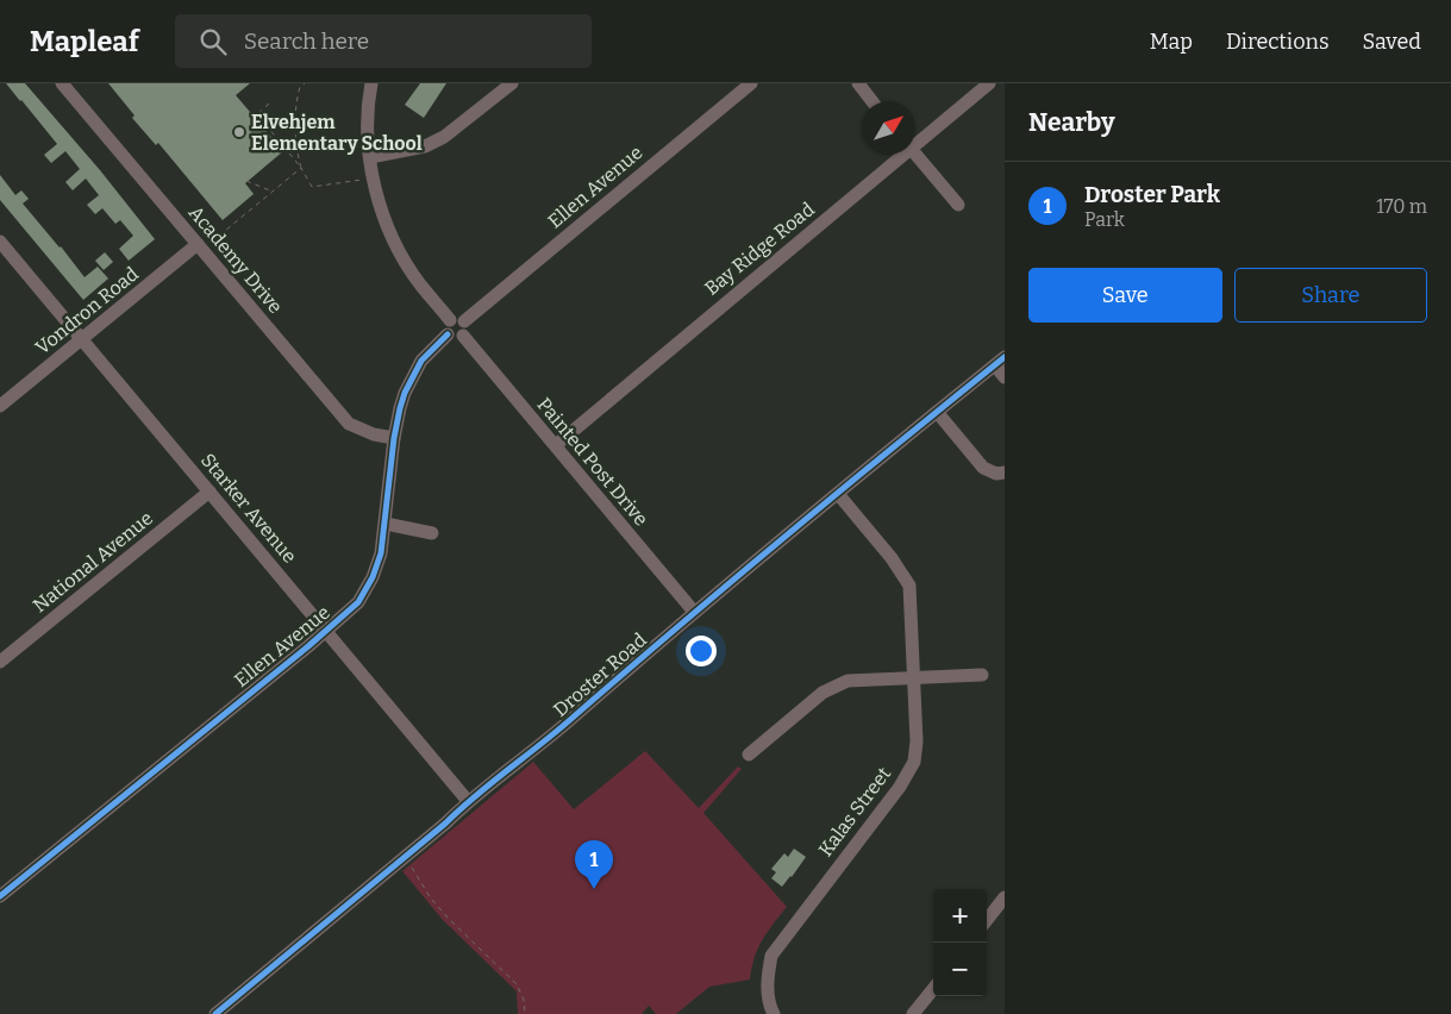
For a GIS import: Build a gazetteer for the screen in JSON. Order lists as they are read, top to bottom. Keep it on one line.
{"streets":{"street":["Ellen Avenue","Bay Ridge Road","Academy Drive","Vondron Road","Painted Post Drive","Starker Avenue","National Avenue","Droster Road","Kalas Street"]},"crossings":[["Ellen Avenue","Academy Drive"],["Ellen Avenue","Painted Post Drive"],["Ellen Avenue","Starker Avenue"],["Bay Ridge Road","Painted Post Drive"],["Academy Drive","Vondron Road"],["Vondron Road","Starker Avenue"],["Painted Post Drive","Droster Road"],["Starker Avenue","National Avenue"],["Starker Avenue","Droster Road"],["Droster Road","Kalas Street"]],"places":["Elvehjem Elementary School"],"north":"top right","page":{"header":"Mapleaf","search":"Search here","nav":["Map","Directions","Saved"],"heading":"Nearby","list":[{"mark":"1","name":"Droster Park","note":"Park","value":"170 m"}],"buttons":["Save","Share"],"pins":"1","map_buttons":["+","−"]}}
